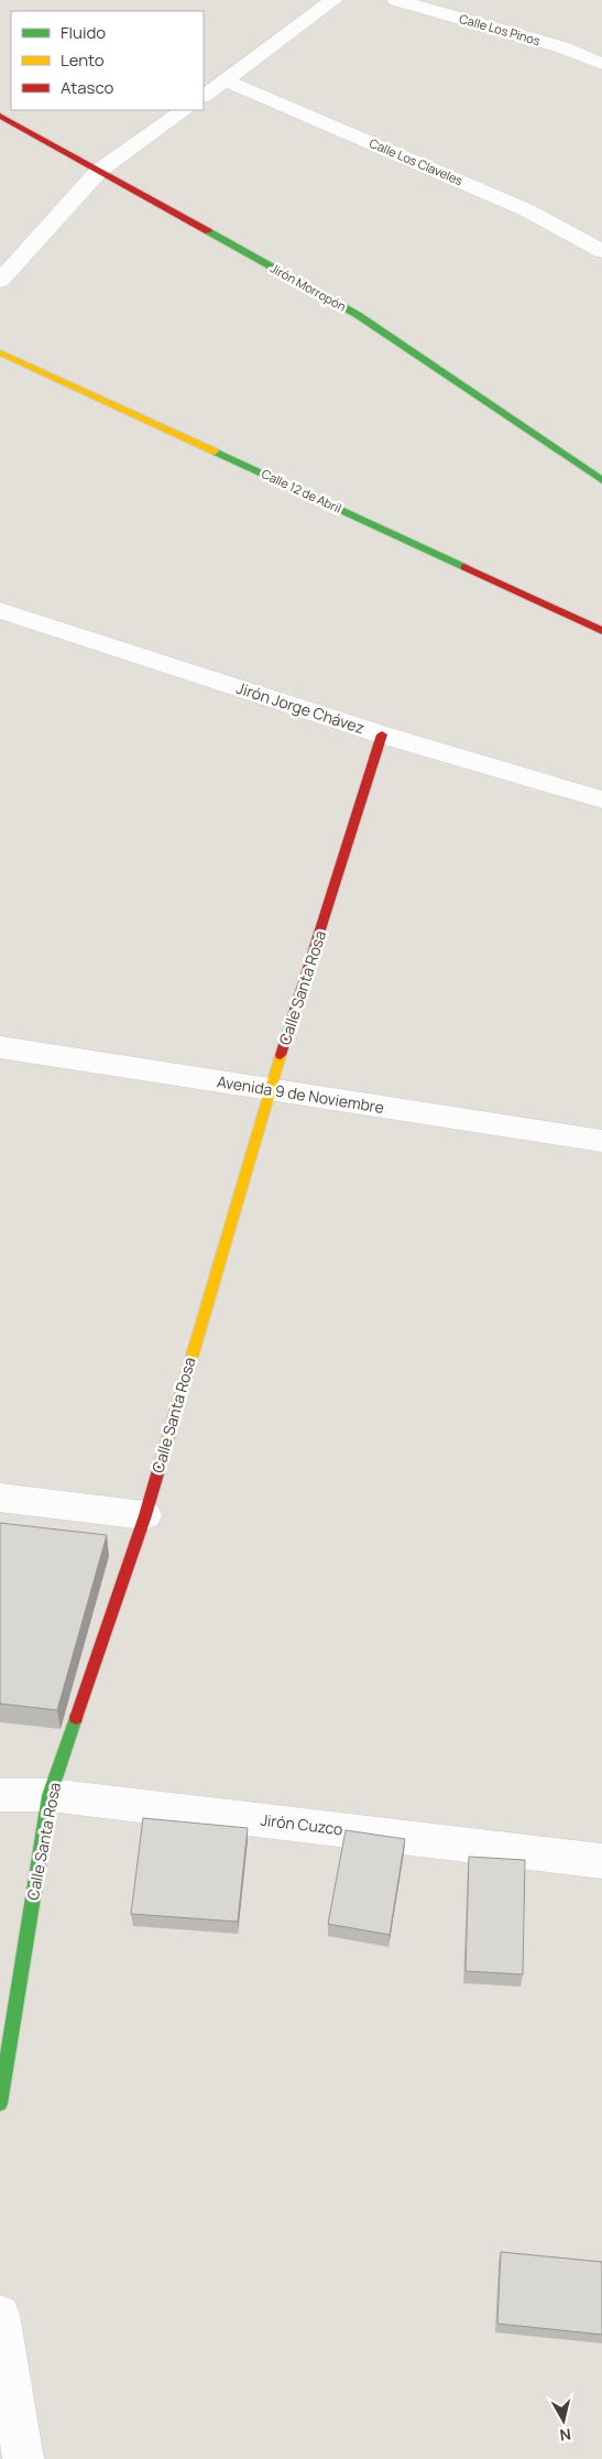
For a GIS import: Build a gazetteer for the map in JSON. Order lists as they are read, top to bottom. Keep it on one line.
{"streets":{"street":["Calle Los Pinos","Calle Los Claveles","Jirón Morropón","Calle 12 de Abril","Jirón Jorge Chávez","Calle Santa Rosa","Avenida 9 de Noviembre","Jirón Cuzco"]},"crossings":[["Jirón Jorge Chávez","Calle Santa Rosa"],["Calle Santa Rosa","Avenida 9 de Noviembre"],["Calle Santa Rosa","Jirón Cuzco"]],"legend":["Fluido","Lento","Atasco"],"north":"bottom"}
